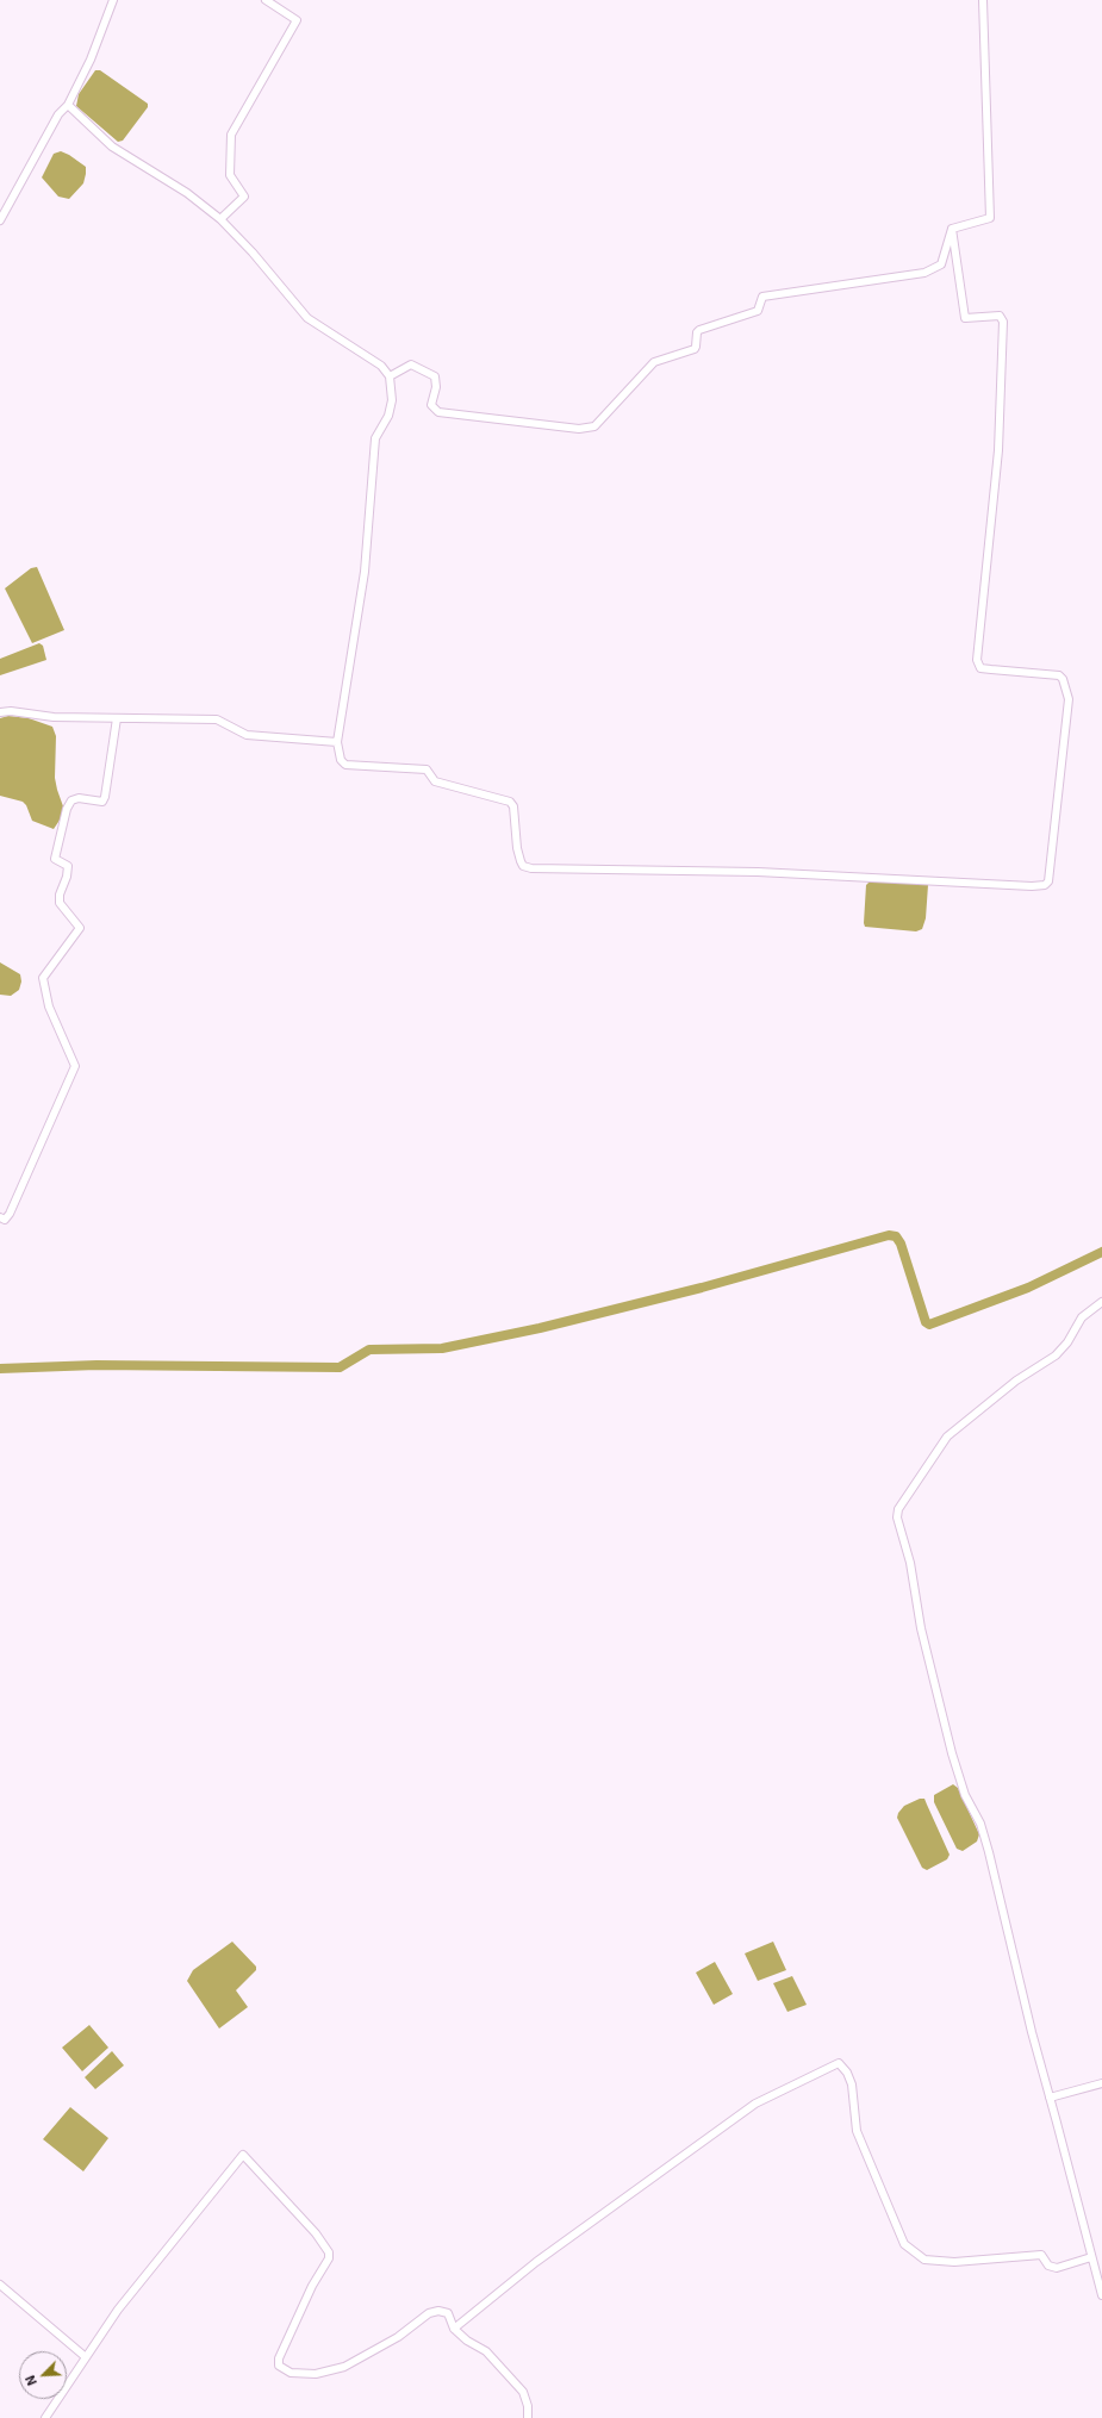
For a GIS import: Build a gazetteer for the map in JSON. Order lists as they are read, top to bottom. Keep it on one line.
{"north":"bottom left"}
